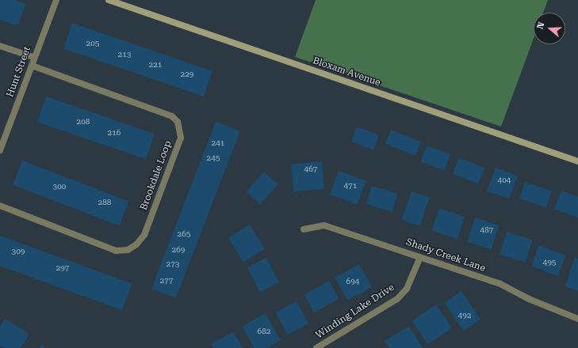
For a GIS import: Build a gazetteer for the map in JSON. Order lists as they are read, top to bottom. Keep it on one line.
{"streets":{"street":["Hunt Street","Bloxam Avenue","Brookdale Loop","Shady Creek Lane","Winding Lake Drive"]},"crossings":[["Hunt Street","Brookdale Loop"],["Shady Creek Lane","Winding Lake Drive"]],"house_numbers":["205","213","221","229","208","216","241","245","467","404","471","300","288","487","265","269","309","495","273","297","277","694","492","682"],"north":"left"}
